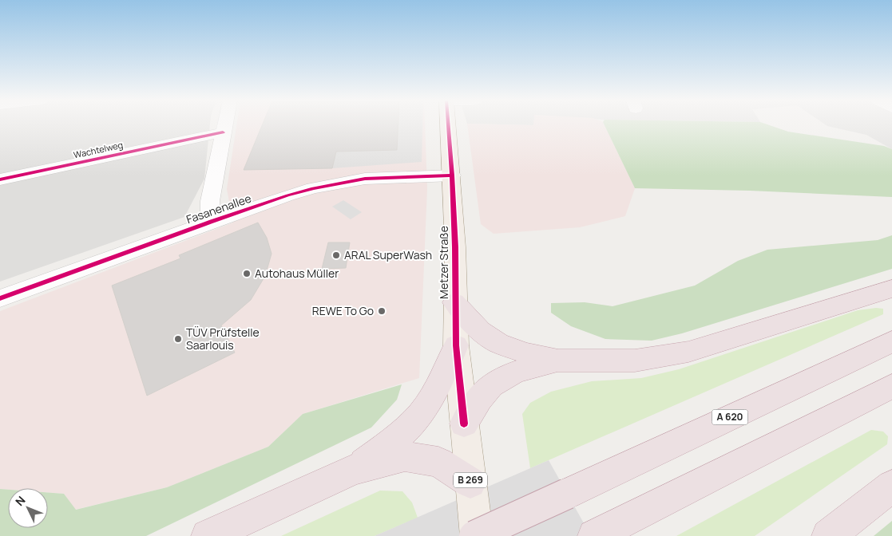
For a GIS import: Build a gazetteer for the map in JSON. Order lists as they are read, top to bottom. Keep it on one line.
{"streets":{"highway":["A 620"],"main road":["Metzer Straße","B 269"],"street":["Wachtelweg","Fasanenallee"]},"crossings":[["Fasanenallee","Metzer Straße"],["Metzer Straße","A 620"]],"places":["ARAL SuperWash","Autohaus Müller","REWE To Go","TÜV Prüfstelle Saarlouis"],"north":"top left"}
